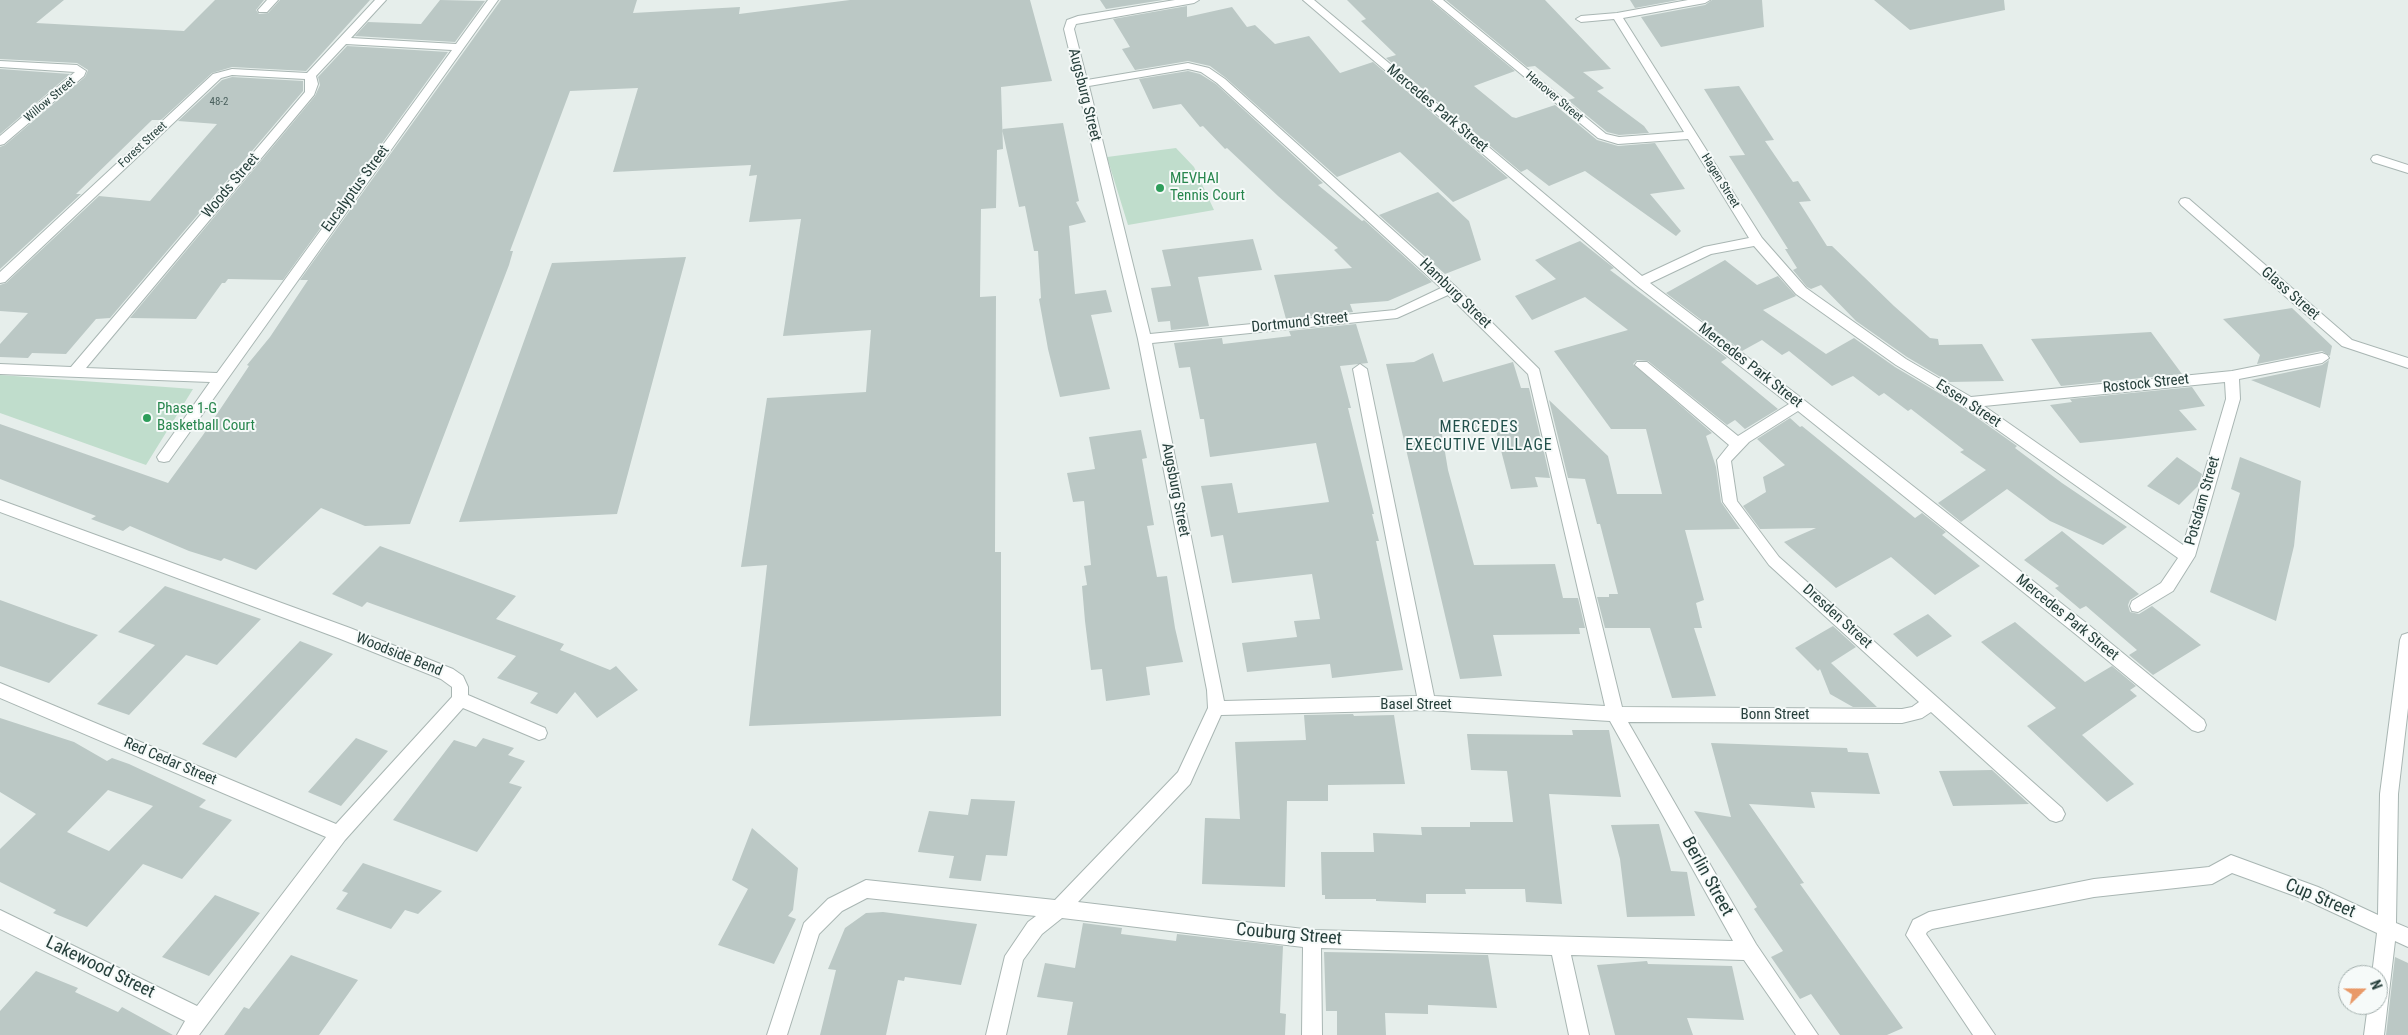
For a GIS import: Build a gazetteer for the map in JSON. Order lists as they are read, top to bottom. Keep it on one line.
{"streets":{"street":["Augsburg Street","Hanover Street","Willow Street","Mercedes Park Street","Forest Street","Hagen Street","Woods Street","Eucalyptus Street","Hamburg Street","Glass Street","Dortmund Street","Rostock Street","Essen Street","Potsdam Street","Dresden Street","Woodside Bend","Basel Street","Bonn Street","Red Cedar Street","Berlin Street","Cup Street","Couburg Street","Lakewood Street"]},"crossings":[["Augsburg Street","Hamburg Street"],["Augsburg Street","Dortmund Street"],["Augsburg Street","Basel Street"],["Hanover Street","Hagen Street"],["Mercedes Park Street","Dresden Street"],["Forest Street","Woods Street"],["Hagen Street","Essen Street"],["Hamburg Street","Dortmund Street"],["Hamburg Street","Basel Street"],["Hamburg Street","Bonn Street"],["Hamburg Street","Berlin Street"],["Rostock Street","Essen Street"],["Rostock Street","Potsdam Street"],["Essen Street","Potsdam Street"],["Dresden Street","Bonn Street"],["Basel Street","Bonn Street"],["Basel Street","Berlin Street"],["Bonn Street","Berlin Street"],["Berlin Street","Couburg Street"]],"districts":["MERCEDES EXECUTIVE VILLAGE"],"places":["MEVHAI Tennis Court","Phase 1-G Basketball Court"],"house_numbers":["48-2"],"north":"right"}
